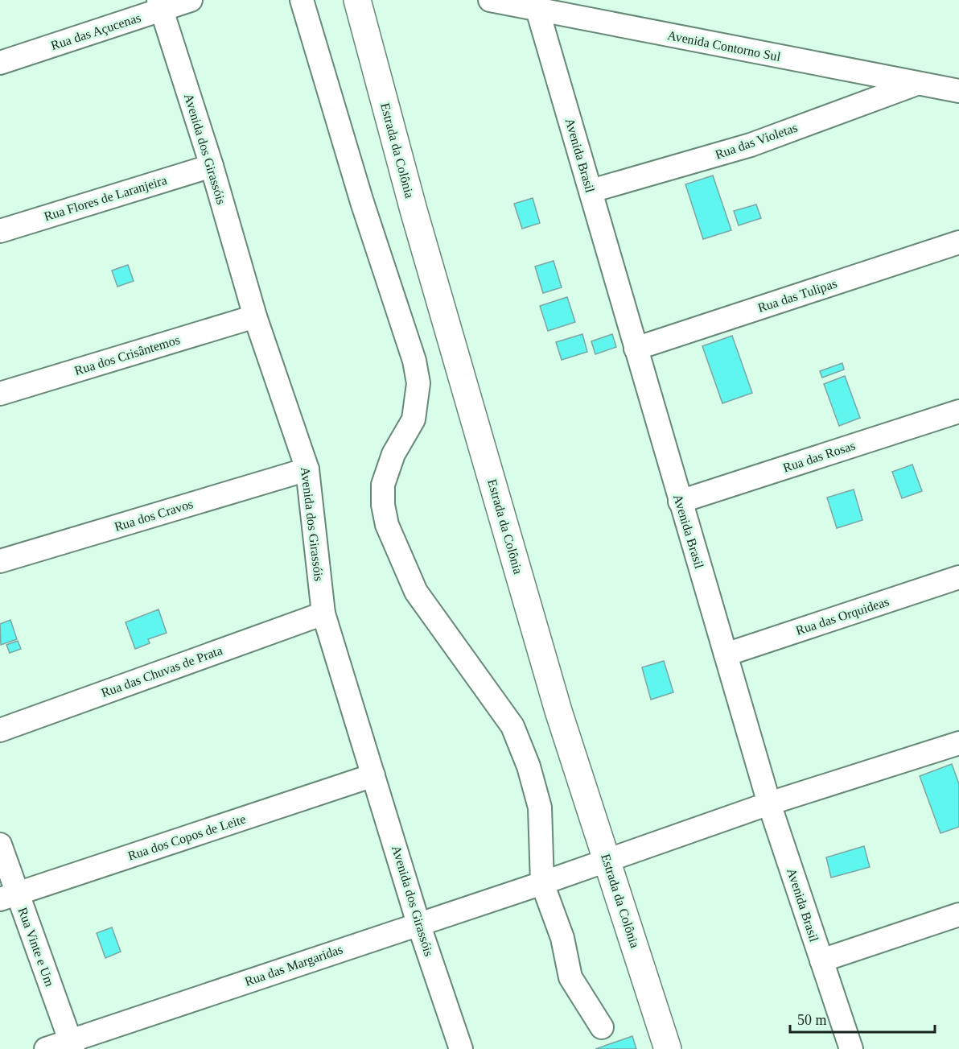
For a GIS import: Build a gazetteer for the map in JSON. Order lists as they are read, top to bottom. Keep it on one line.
{"streets":{"main road":["Estrada da Colônia"],"street":["Rua das Açucenas","Avenida Contorno Sul","Rua das Violetas","Avenida dos Girassóis","Avenida Brasil","Rua Flores de Laranjeira","Rua das Tulipas","Rua dos Crisântemos","Rua das Rosas","Rua dos Cravos","Rua das Orquideas","Rua das Chuvas de Prata","Rua dos Copos de Leite","Rua Vinte e Um","Rua das Margaridas"]},"crossings":[["Rua das Açucenas","Avenida dos Girassóis"],["Avenida Contorno Sul","Rua das Violetas"],["Avenida Contorno Sul","Avenida Brasil"],["Rua das Violetas","Avenida Brasil"],["Avenida dos Girassóis","Rua Flores de Laranjeira"],["Avenida dos Girassóis","Rua dos Crisântemos"],["Avenida dos Girassóis","Rua dos Cravos"],["Avenida dos Girassóis","Rua das Chuvas de Prata"],["Avenida dos Girassóis","Rua dos Copos de Leite"],["Avenida dos Girassóis","Rua das Margaridas"],["Estrada da Colônia","Rua das Margaridas"],["Avenida Brasil","Rua das Tulipas"],["Avenida Brasil","Rua das Rosas"],["Avenida Brasil","Rua das Orquideas"],["Avenida Brasil","Rua das Margaridas"],["Rua dos Copos de Leite","Rua Vinte e Um"],["Rua Vinte e Um","Rua das Margaridas"]],"scale_bar":"50 m"}
